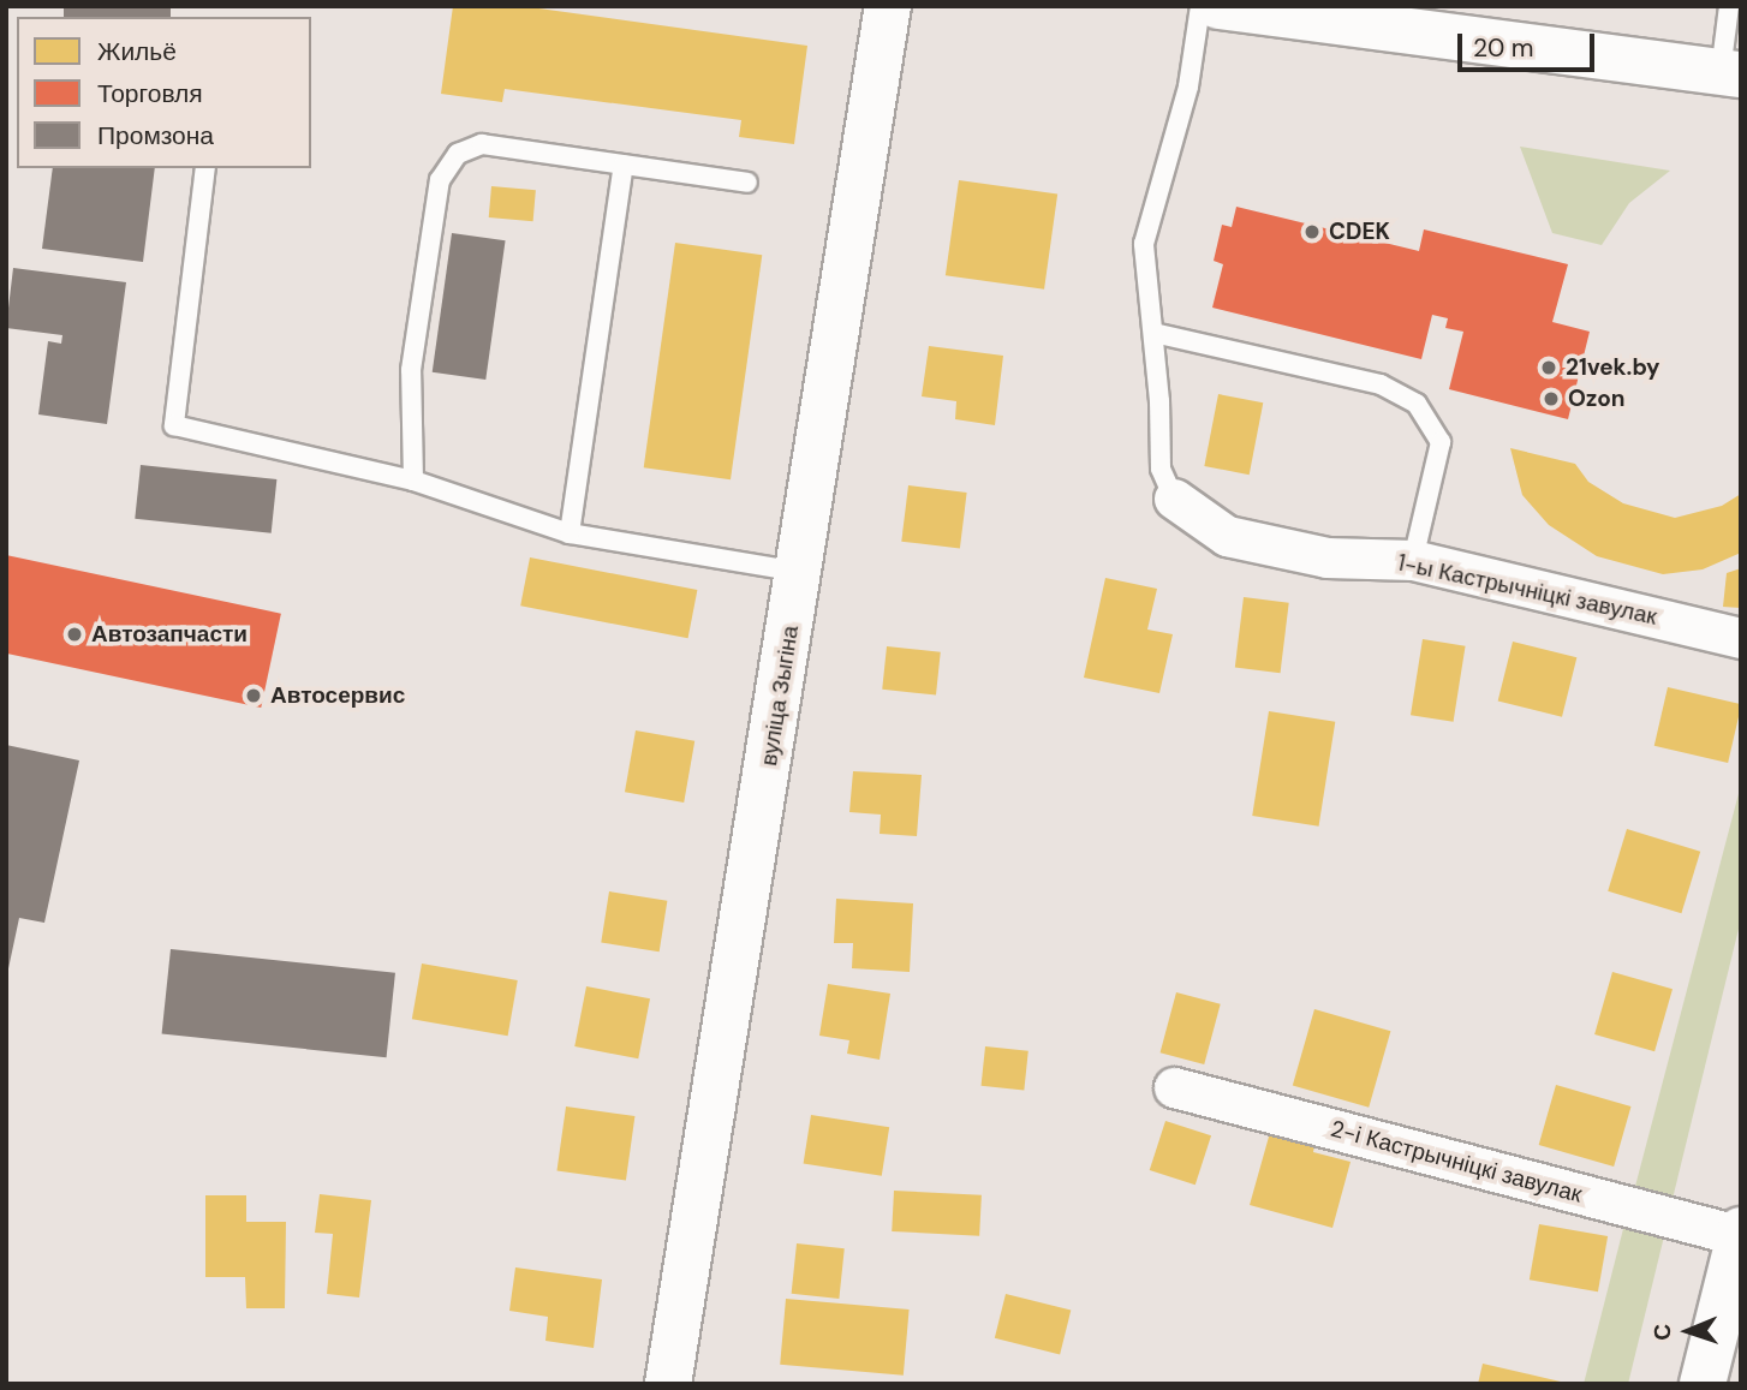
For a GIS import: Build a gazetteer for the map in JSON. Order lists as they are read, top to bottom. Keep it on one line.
{"streets":{"street":["1-ы Кастрычніцкі завулак","вуліца Зыгіна","2-і Кастрычніцкі завулак"]},"places":["CDEK","21vek.by","Ozon","Автозапчасти","Автосервис"],"legend":["Жильё","Торговля","Промзона"],"scale_bar":"20 m","north":"left"}
